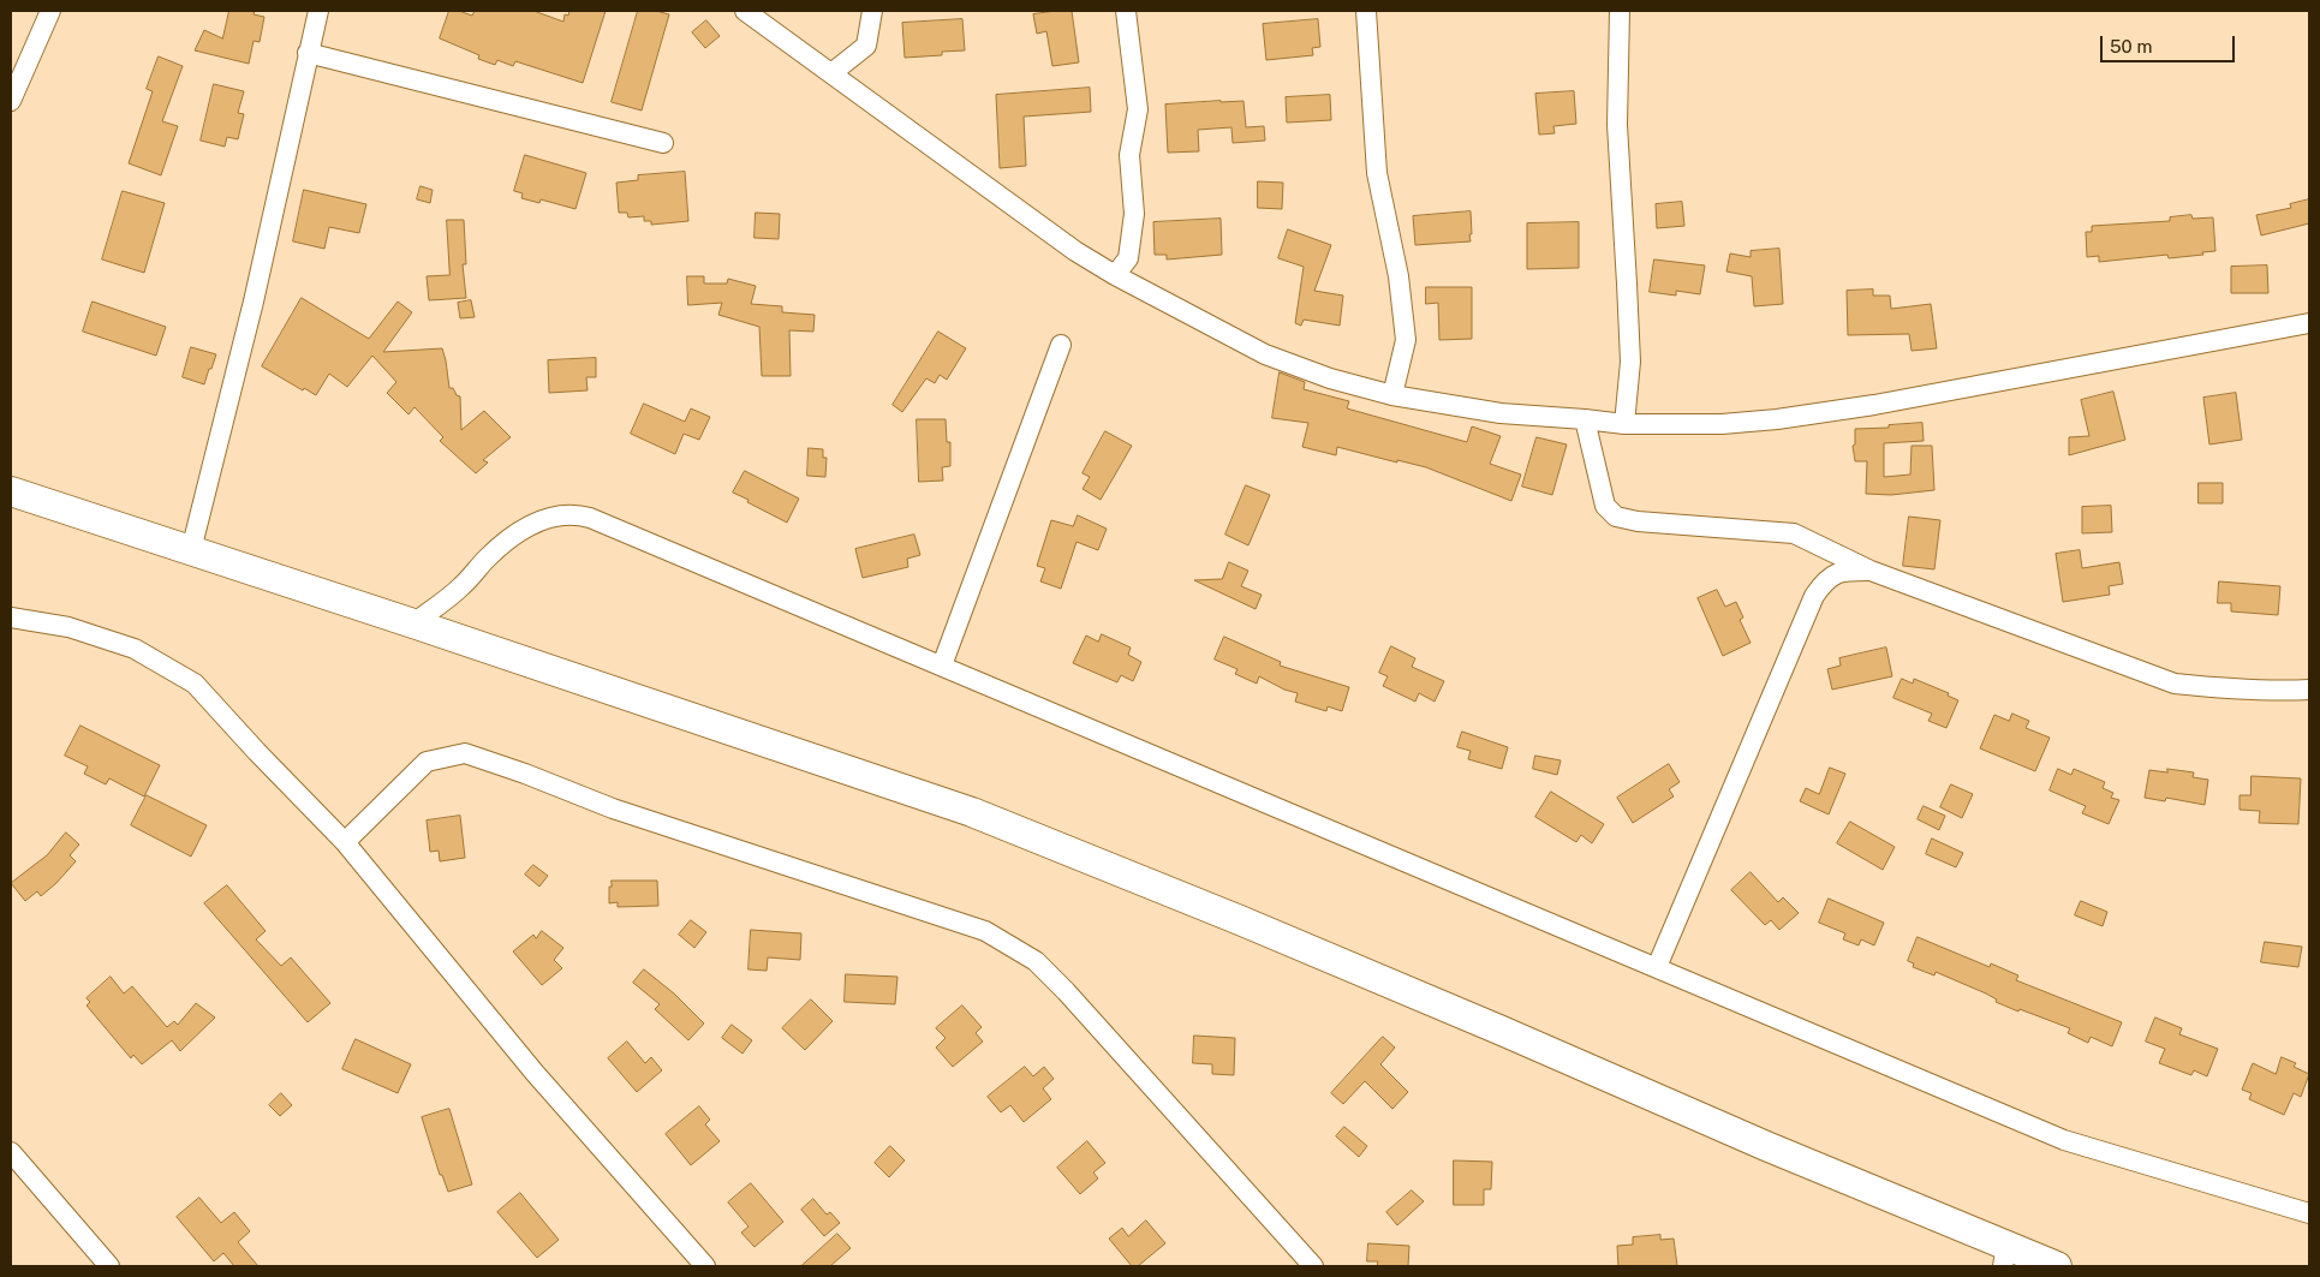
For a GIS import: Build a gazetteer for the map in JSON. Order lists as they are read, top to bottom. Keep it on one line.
{"scale_bar":"50 m"}
